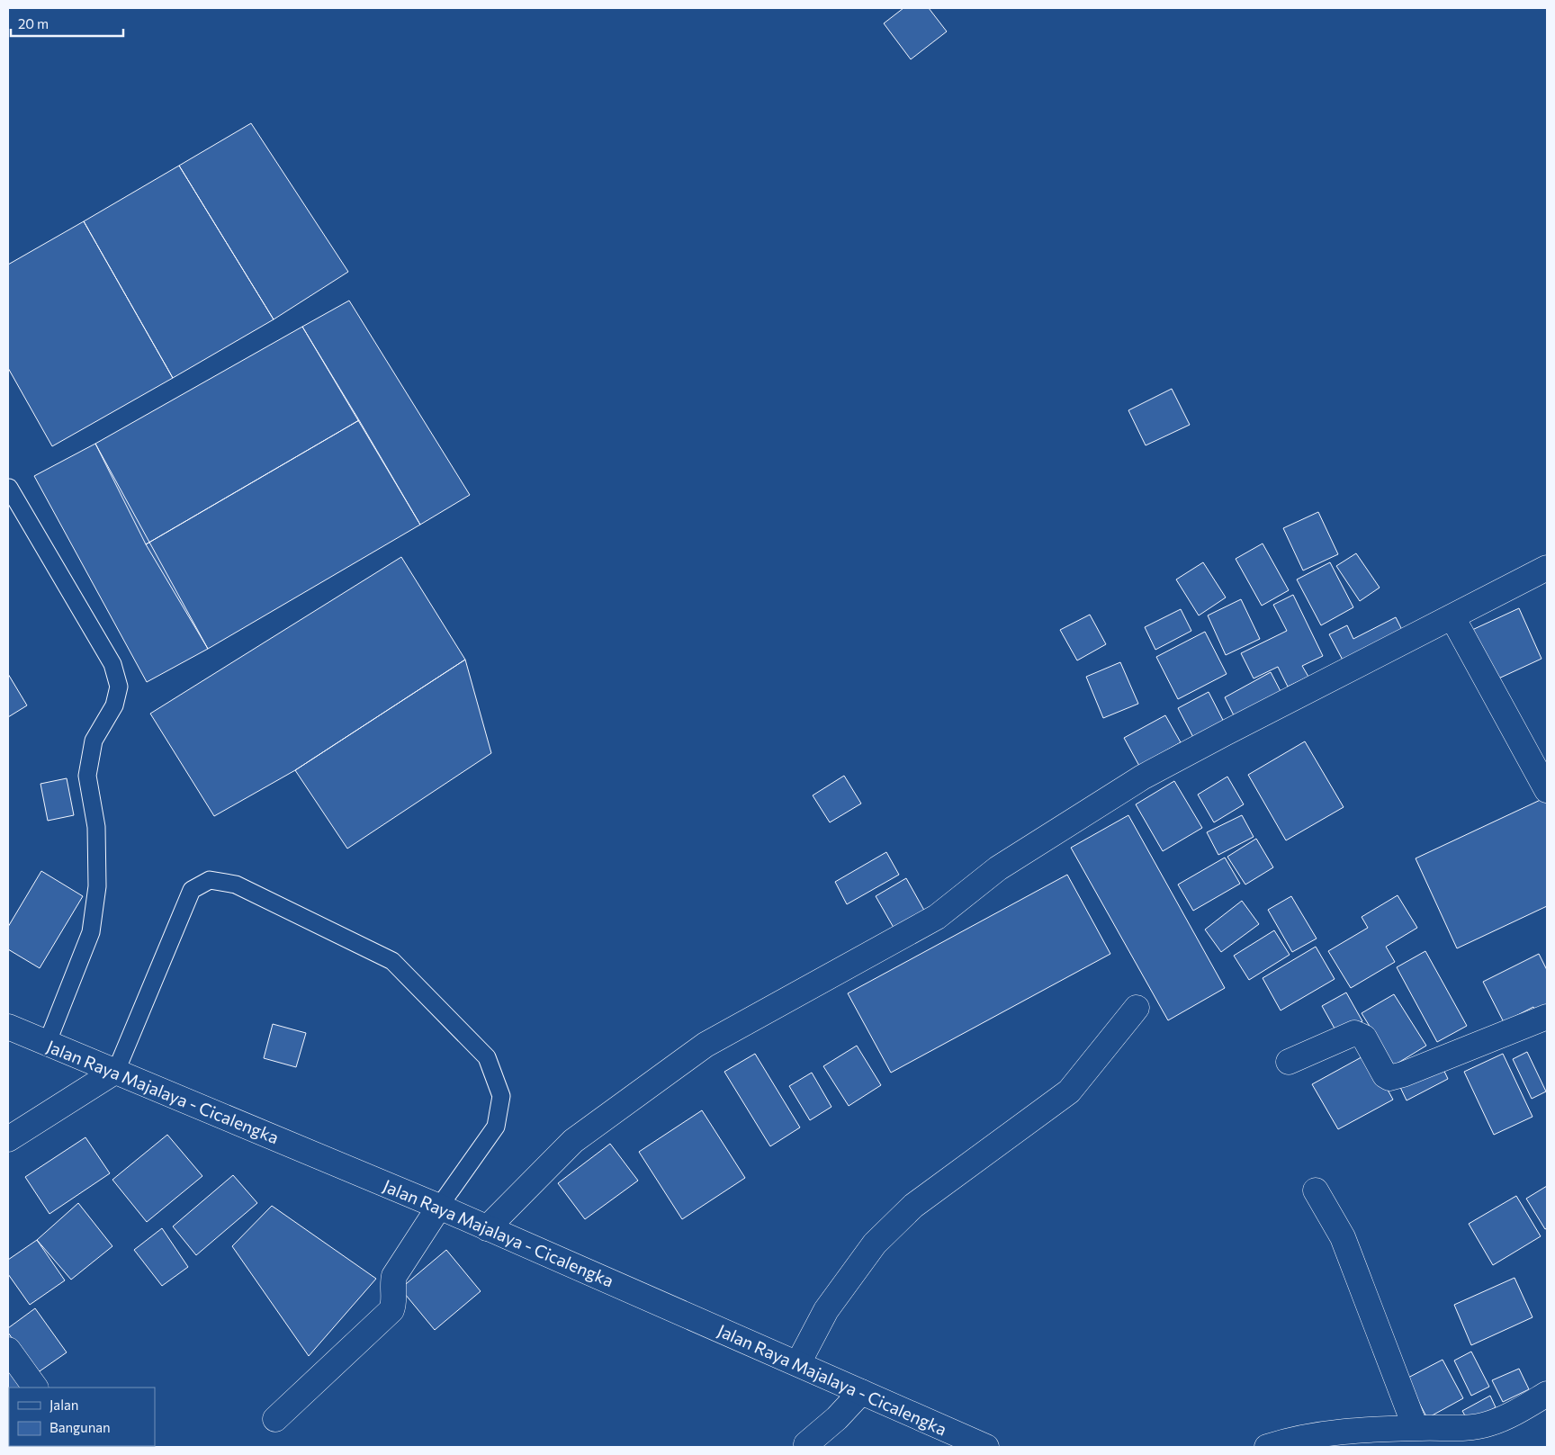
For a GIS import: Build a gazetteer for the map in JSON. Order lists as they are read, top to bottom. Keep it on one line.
{"streets":{"street":["Jalan Raya Majalaya - Cicalengka"]},"legend":["Jalan","Bangunan"],"scale_bar":"20 m"}
